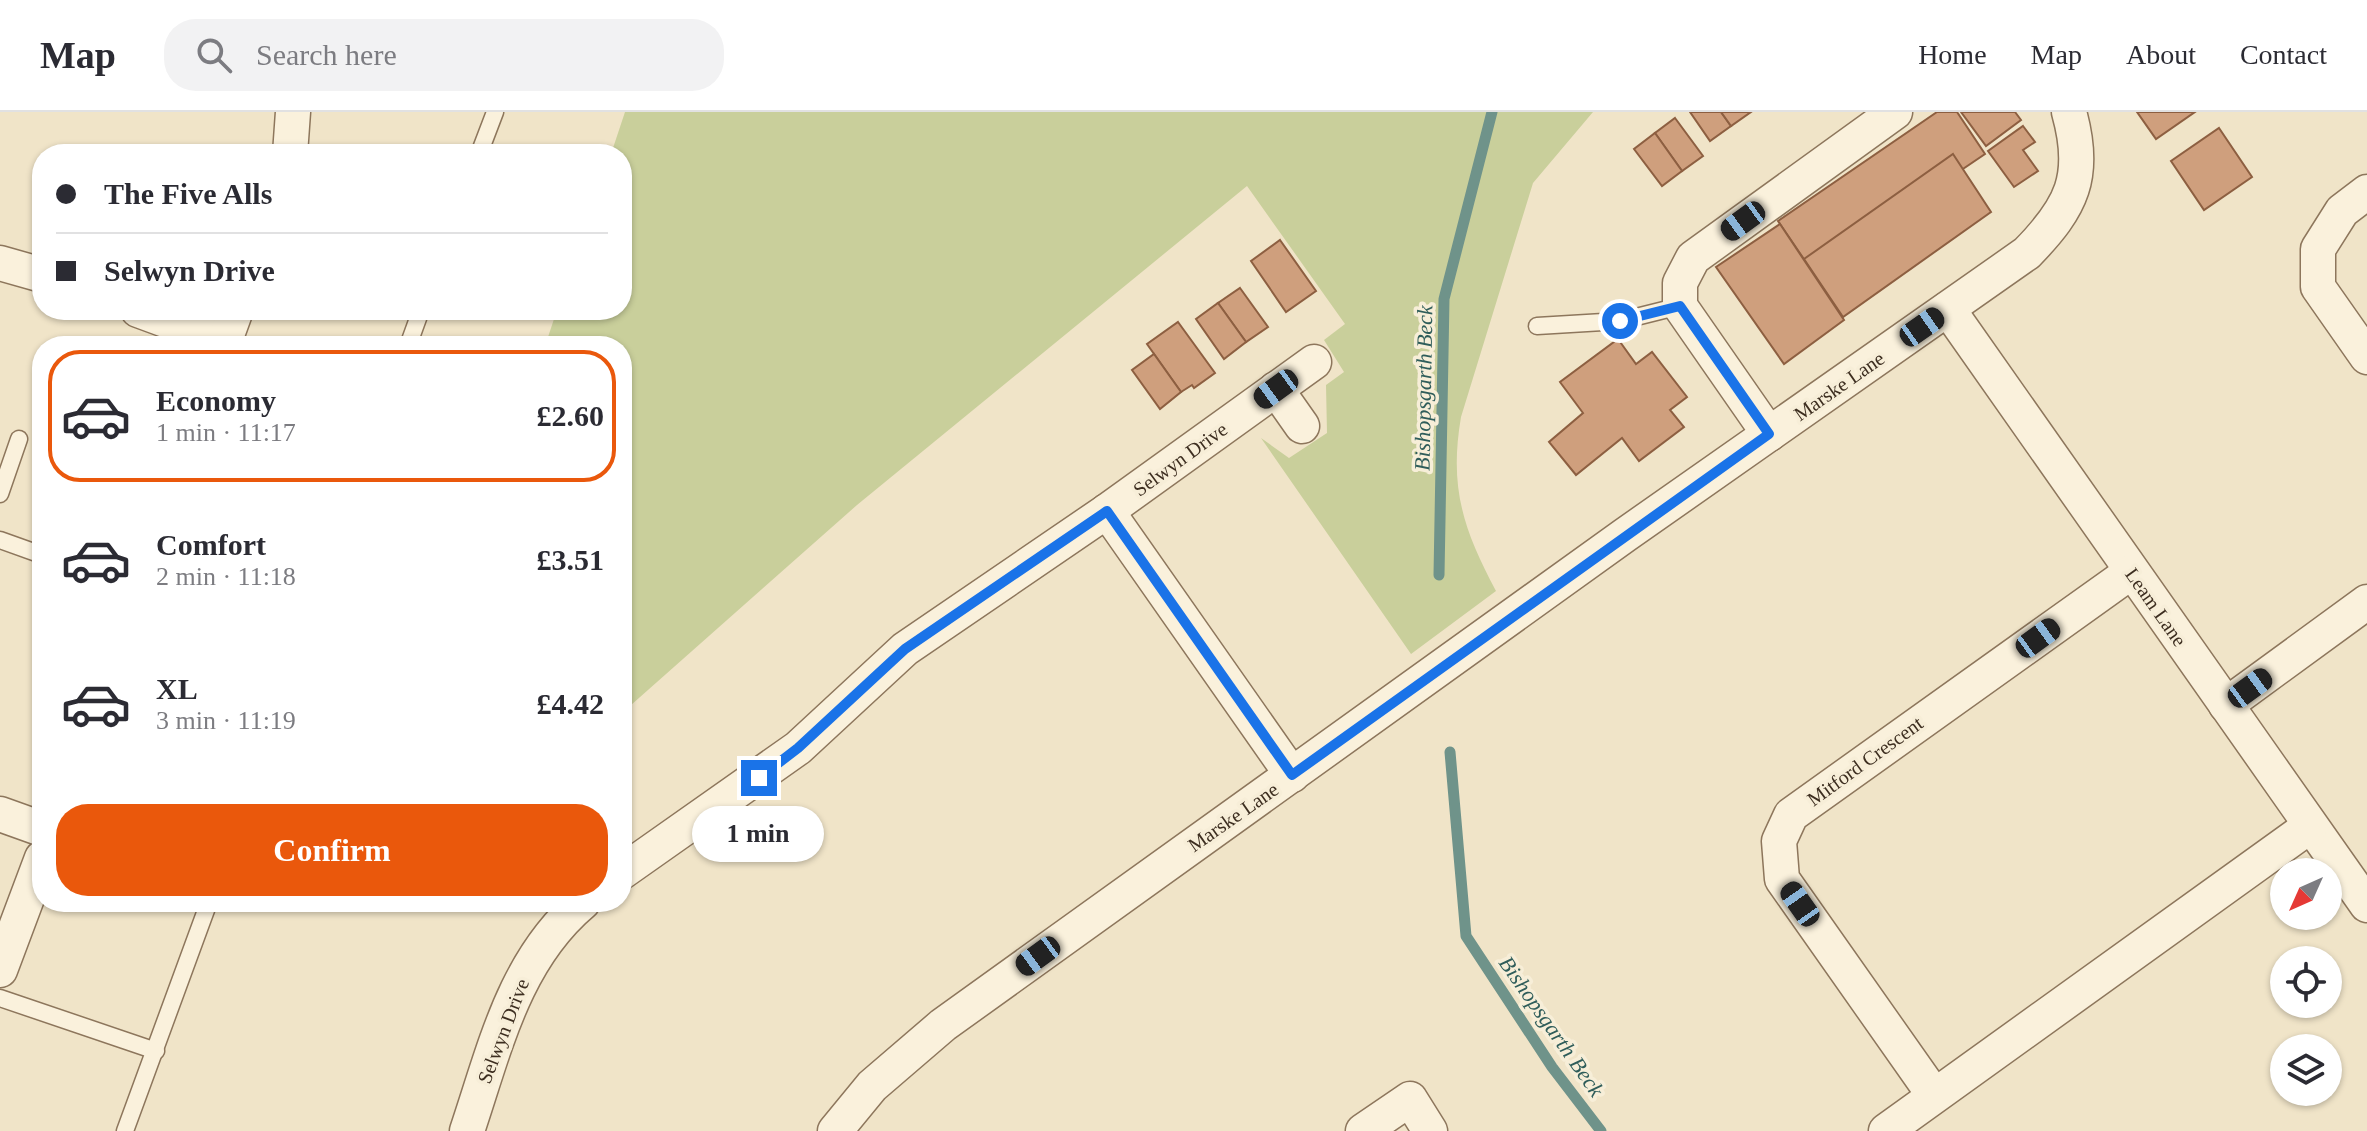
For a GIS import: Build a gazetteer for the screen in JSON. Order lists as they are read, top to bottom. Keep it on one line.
{"streets":{"street":["Marske Lane","Selwyn Drive","Leam Lane","Mitford Crescent"]},"crossings":[["Marske Lane","Leam Lane"],["Leam Lane","Mitford Crescent"]],"water":["Bishopsgarth Beck"],"north":"bottom left","page":{"header":"Map","search":"Search here","nav":["Home","Map","About","Contact"],"banner":["The Five Alls","Selwyn Drive"],"list":[{"name":"Economy","note":"1 min · 11:17","value":"£2.60"},{"name":"Comfort","note":"2 min · 11:18","value":"£3.51"},{"name":"XL","note":"3 min · 11:19","value":"£4.42"}],"buttons":"Confirm","bubble":"1 min"}}
